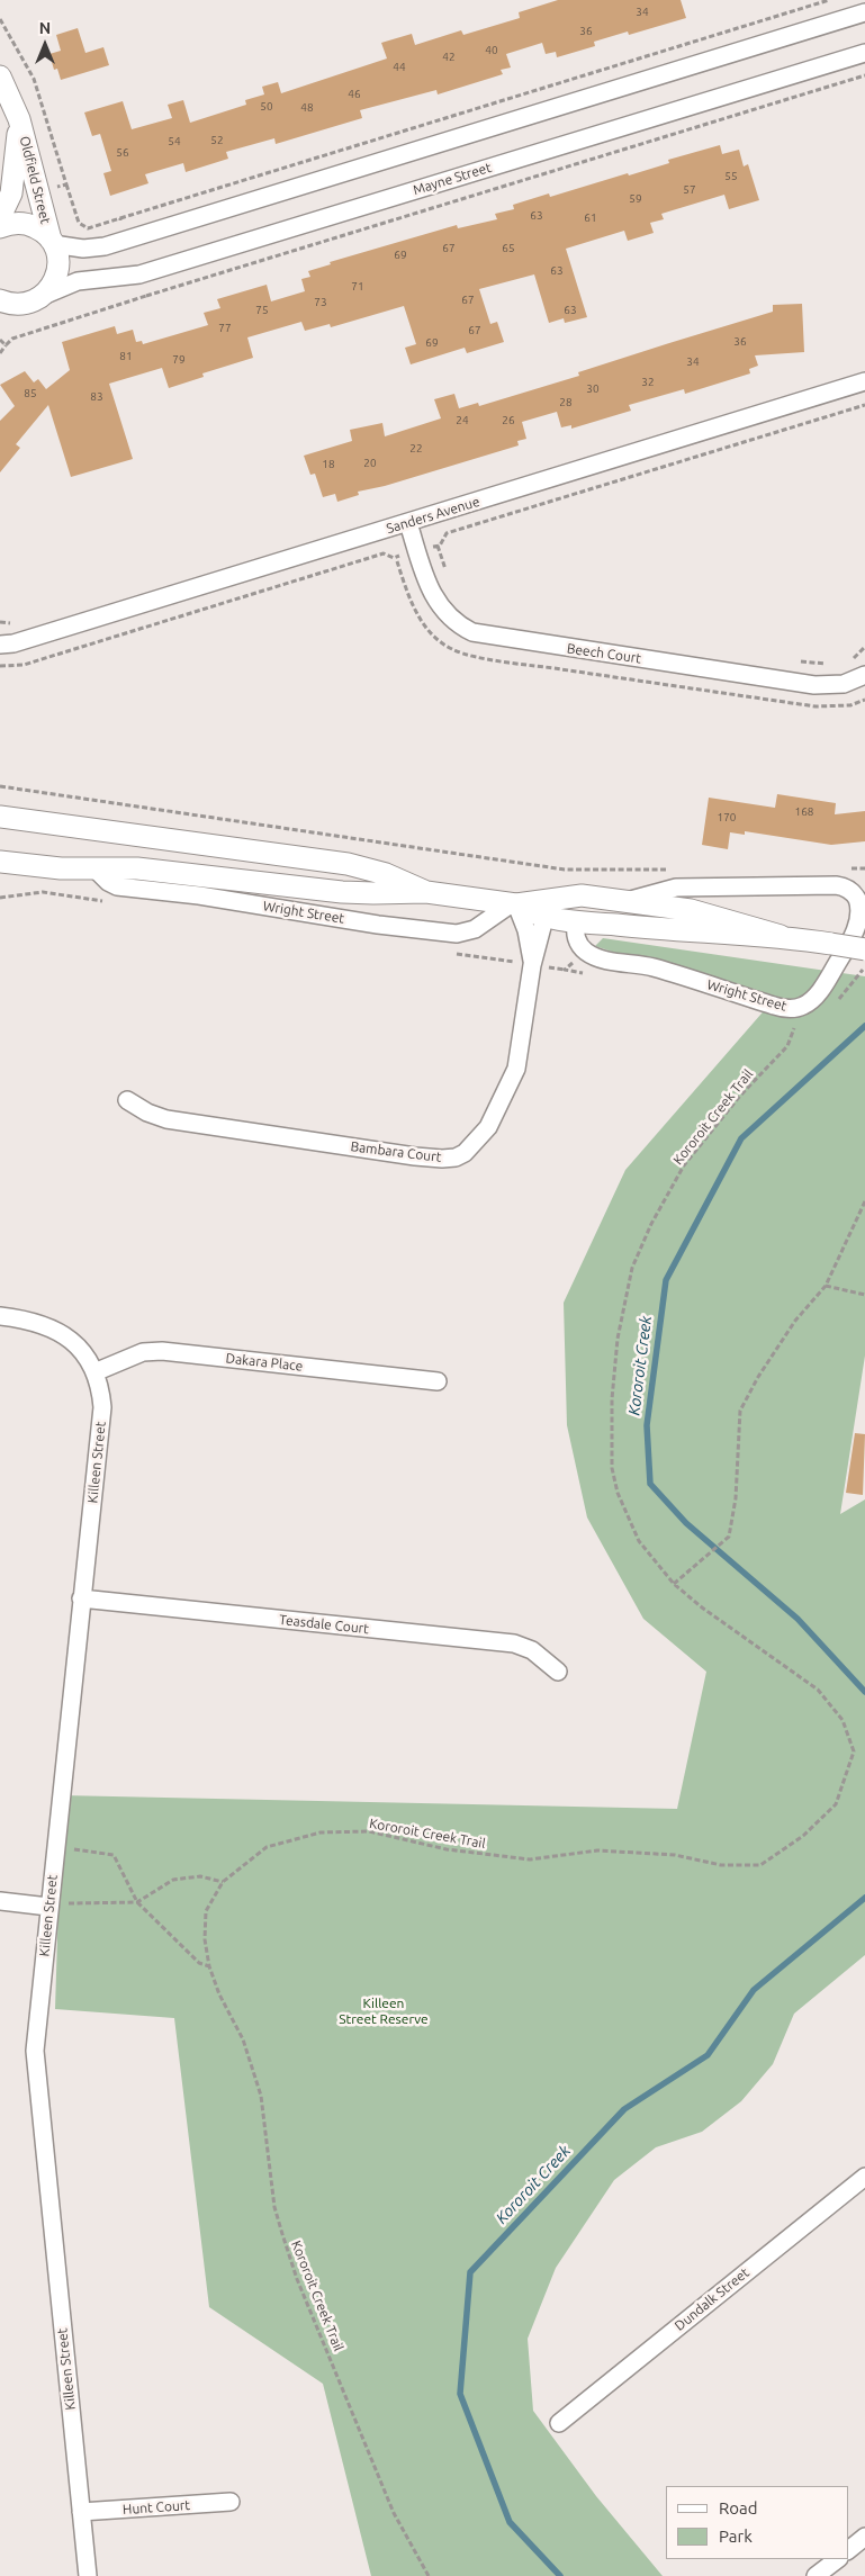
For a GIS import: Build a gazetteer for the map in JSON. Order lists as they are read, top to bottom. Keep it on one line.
{"streets":{"street":["Mayne Street","Oldfield Street","Sanders Avenue","Beech Court","Wright Street","Bambara Court","Dakara Place","Killeen Street","Teasdale Court","Dundalk Street","Hunt Court"],"path":["Kororoit Creek Trail"]},"crossings":[["Mayne Street","Oldfield Street"],["Sanders Avenue","Beech Court"],["Wright Street","Bambara Court"],["Dakara Place","Killeen Street"],["Killeen Street","Teasdale Court"],["Killeen Street","Hunt Court"]],"water":["Kororoit Creek"],"parks":["Killeen Street Reserve"],"house_numbers":["34","36","40","42","44","46","50","48","52","54","56","55","57","59","63","61","67","65","69","63","71","67","73","75","63","77","67","36","69","81","79","34","32","30","85","83","28","24","26","22","20","18","168","170"],"legend":["Road","Park"],"north":"top"}
